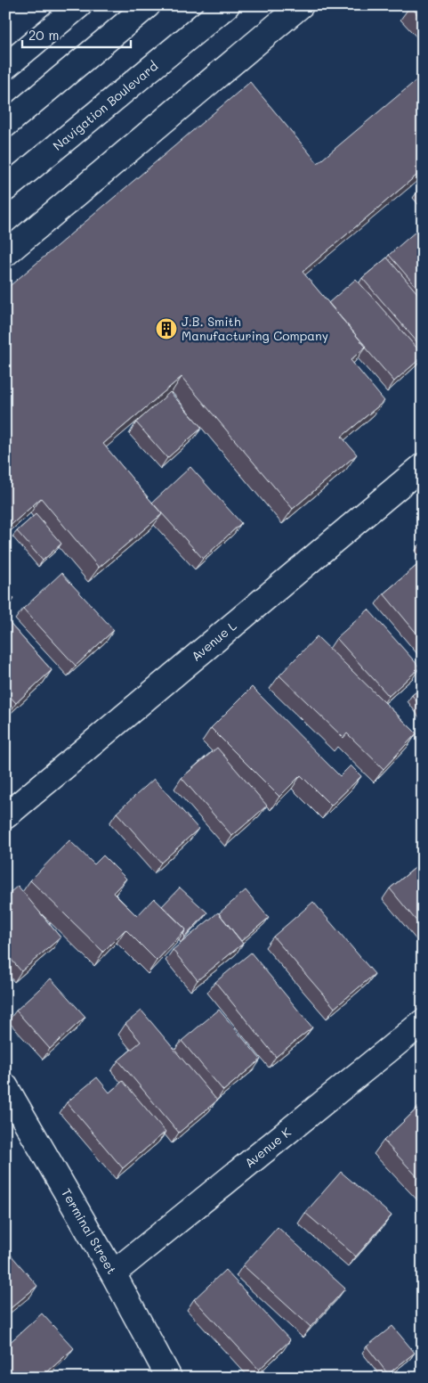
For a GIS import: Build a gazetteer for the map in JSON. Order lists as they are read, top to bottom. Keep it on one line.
{"streets":{"street":["Navigation Boulevard","Avenue L","Avenue K","Terminal Street"]},"crossings":[["Avenue K","Terminal Street"]],"places":{"building":["J.B. Smith Manufacturing Company"]},"scale_bar":"20 m"}
